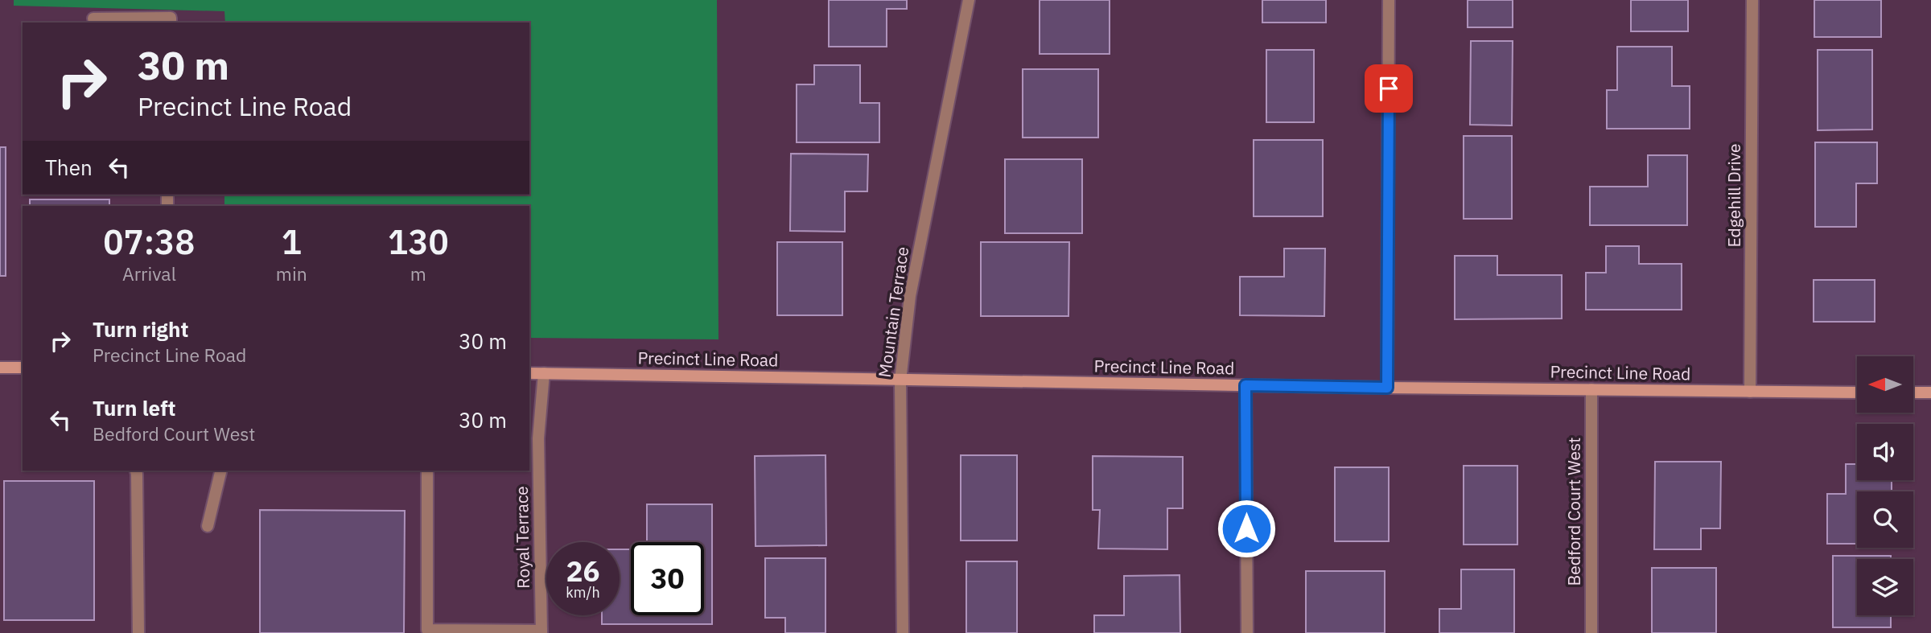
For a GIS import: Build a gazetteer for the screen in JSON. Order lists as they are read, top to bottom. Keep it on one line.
{"streets":{"main road":["Precinct Line Road"],"street":["Edgehill Drive","Mountain Terrace","Bedford Court West","Royal Terrace"]},"crossings":[["Edgehill Drive","Precinct Line Road"],["Mountain Terrace","Precinct Line Road"],["Precinct Line Road","Bedford Court West"],["Precinct Line Road","Royal Terrace"]],"north":"left","page":{"turn":["30 m","Precinct Line Road"],"then":"Then","eta":["07:38","Arrival","1","min","130","m"],"list":[{"name":"Turn right","note":"Precinct Line Road","value":"30 m"},{"name":"Turn left","note":"Bedford Court West","value":"30 m"}],"speed":"26 km/h","limit":"30"}}
